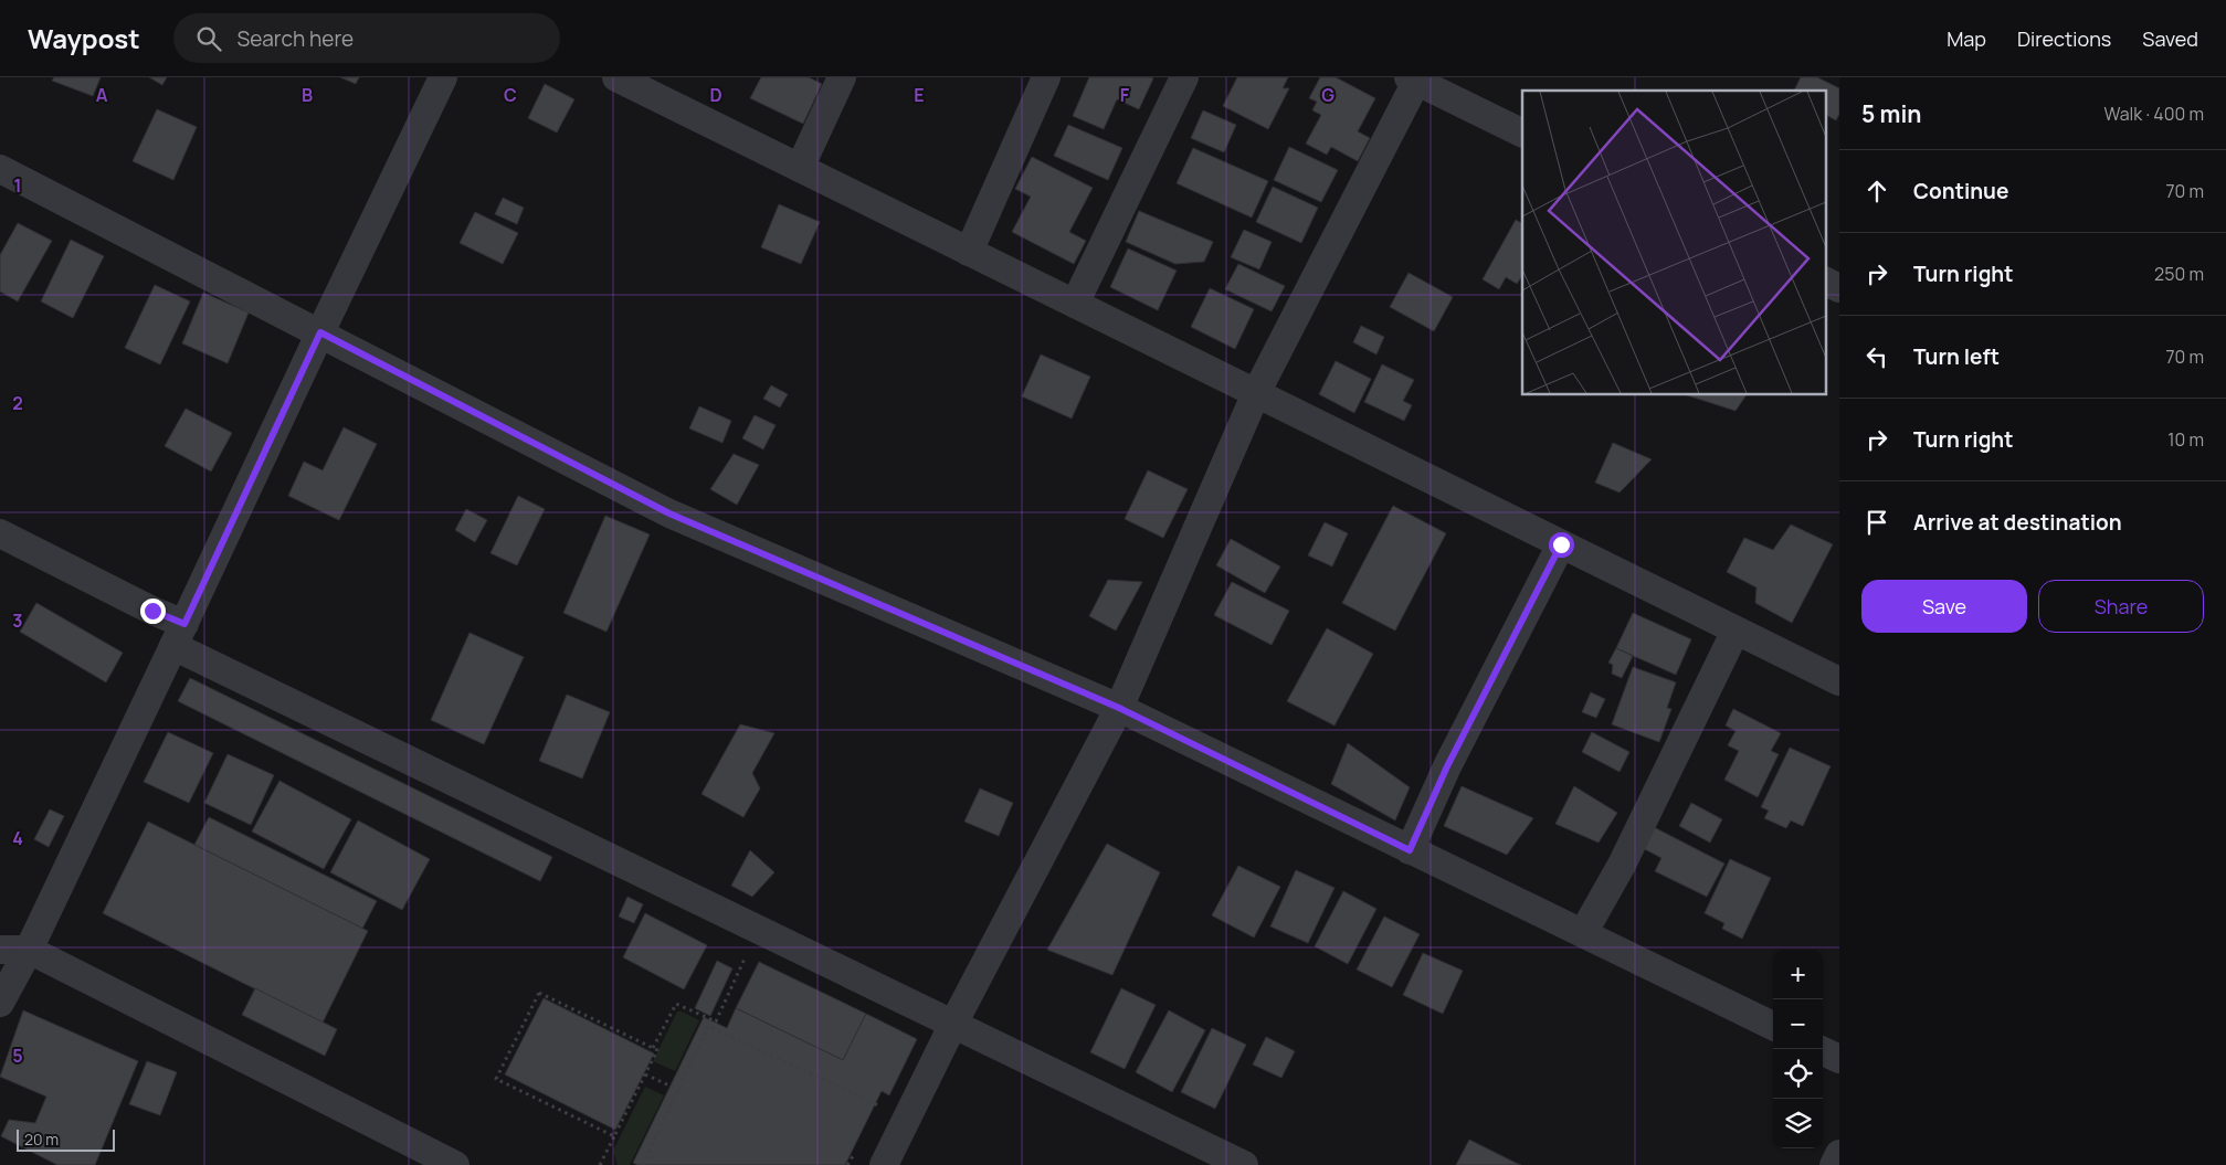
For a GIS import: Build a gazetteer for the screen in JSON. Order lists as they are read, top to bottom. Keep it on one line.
{"scale_bar":"20 m","page":{"header":"Waypost","search":"Search here","nav":["Map","Directions","Saved"],"heading":["5 min","Walk · 400 m"],"list":[["Continue","70 m"],["Turn right","250 m"],["Turn left","70 m"],["Turn right","10 m"],"Arrive at destination"],"buttons":["Save","Share"],"map_buttons":["+","−"],"scale":"20 m"},"grid":{"columns":["A","B","C","D","E","F","G"],"rows":["1","2","3","4","5"]}}
